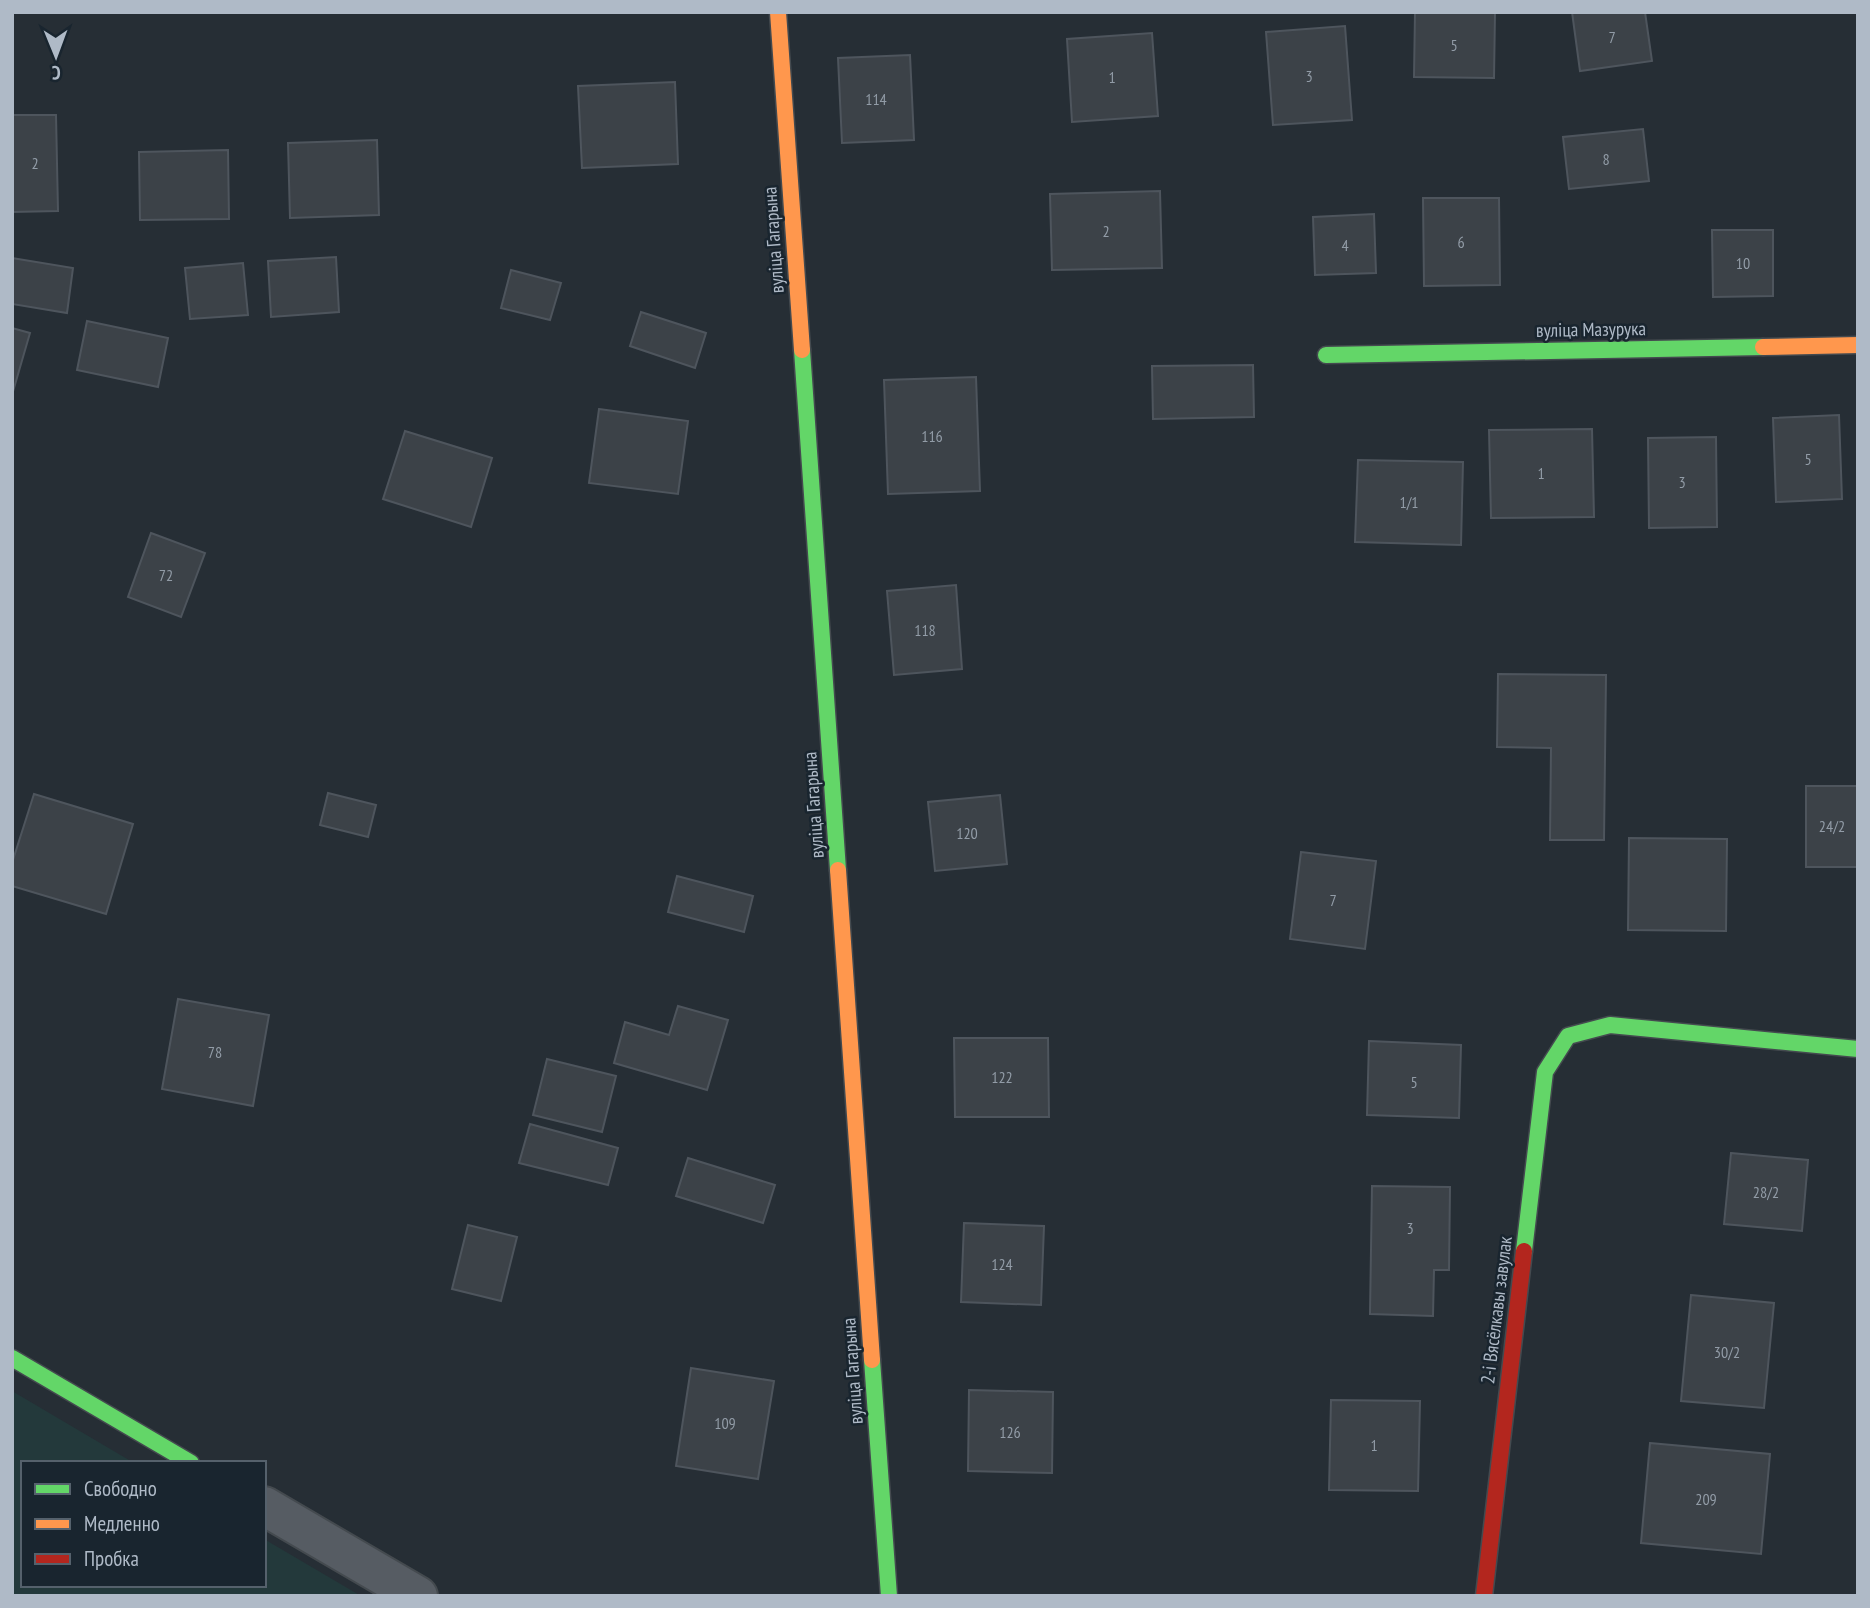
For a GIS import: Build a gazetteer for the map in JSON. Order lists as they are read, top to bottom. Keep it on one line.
{"streets":{"street":["вуліца Гагарына","вуліца Мазурука","2-і Вясёлкавы завулак"]},"house_numbers":["7","5","3","1","114","8","2","2","6","4","10","116","5","1","3","1/1","72","118","24/2","120","7","78","122","5","28/2","3","124","30/2","109","126","1","209"],"legend":["Свободно","Медленно","Пробка"],"north":"bottom"}
